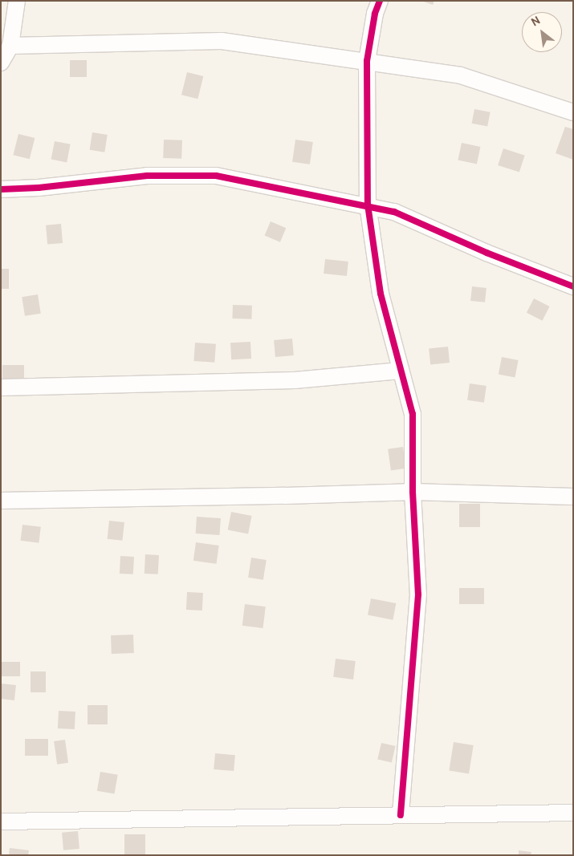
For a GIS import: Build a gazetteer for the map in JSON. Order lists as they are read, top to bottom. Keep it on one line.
{"north":"top left"}
